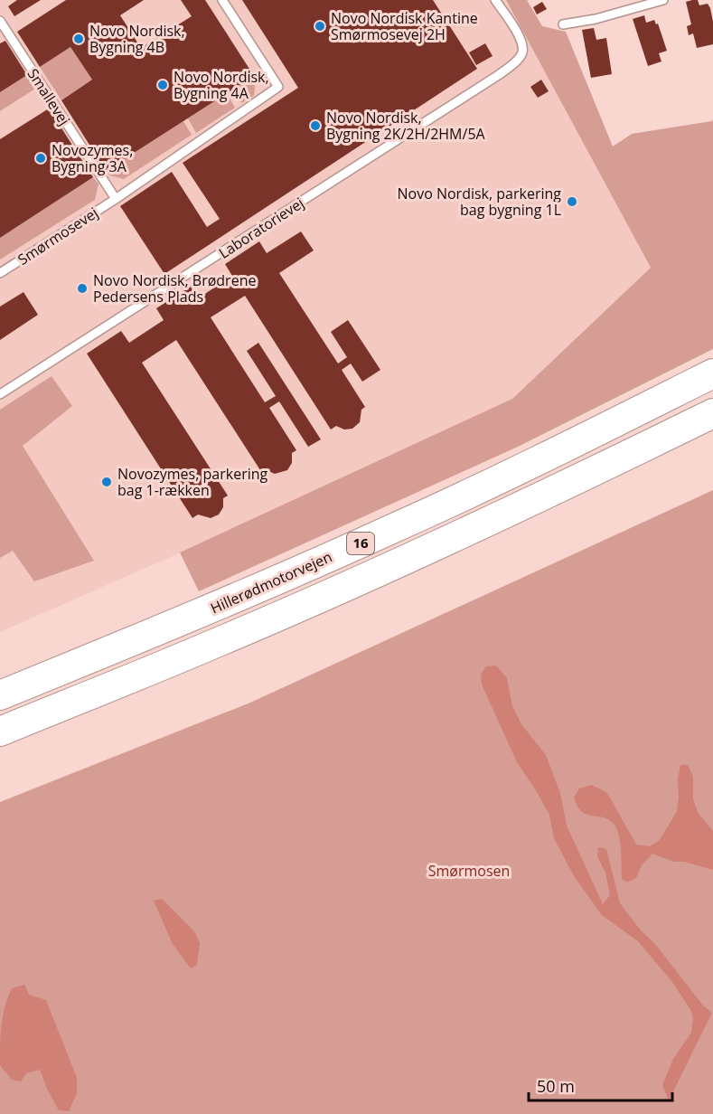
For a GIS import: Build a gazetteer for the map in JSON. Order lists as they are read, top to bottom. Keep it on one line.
{"streets":{"highway":["16","Hillerødmotorvejen"],"lane":["Smallevej","Laboratorievej","Smørmosevej"]},"crossings":[["Smallevej","Smørmosevej"]],"parks":["Smørmosen"],"places":["Novo Nordisk Kantine Smørmosevej 2H","Novo Nordisk, Bygning 4B","Novo Nordisk, Bygning 4A","Novo Nordisk, Bygning 2K/2H/2HM/5A","Novozymes, Bygning 3A","Novo Nordisk, parkering bag bygning 1L","Novo Nordisk, Brødrene Pedersens Plads","Novozymes, parkering bag 1-rækken"],"scale_bar":"50 m"}
